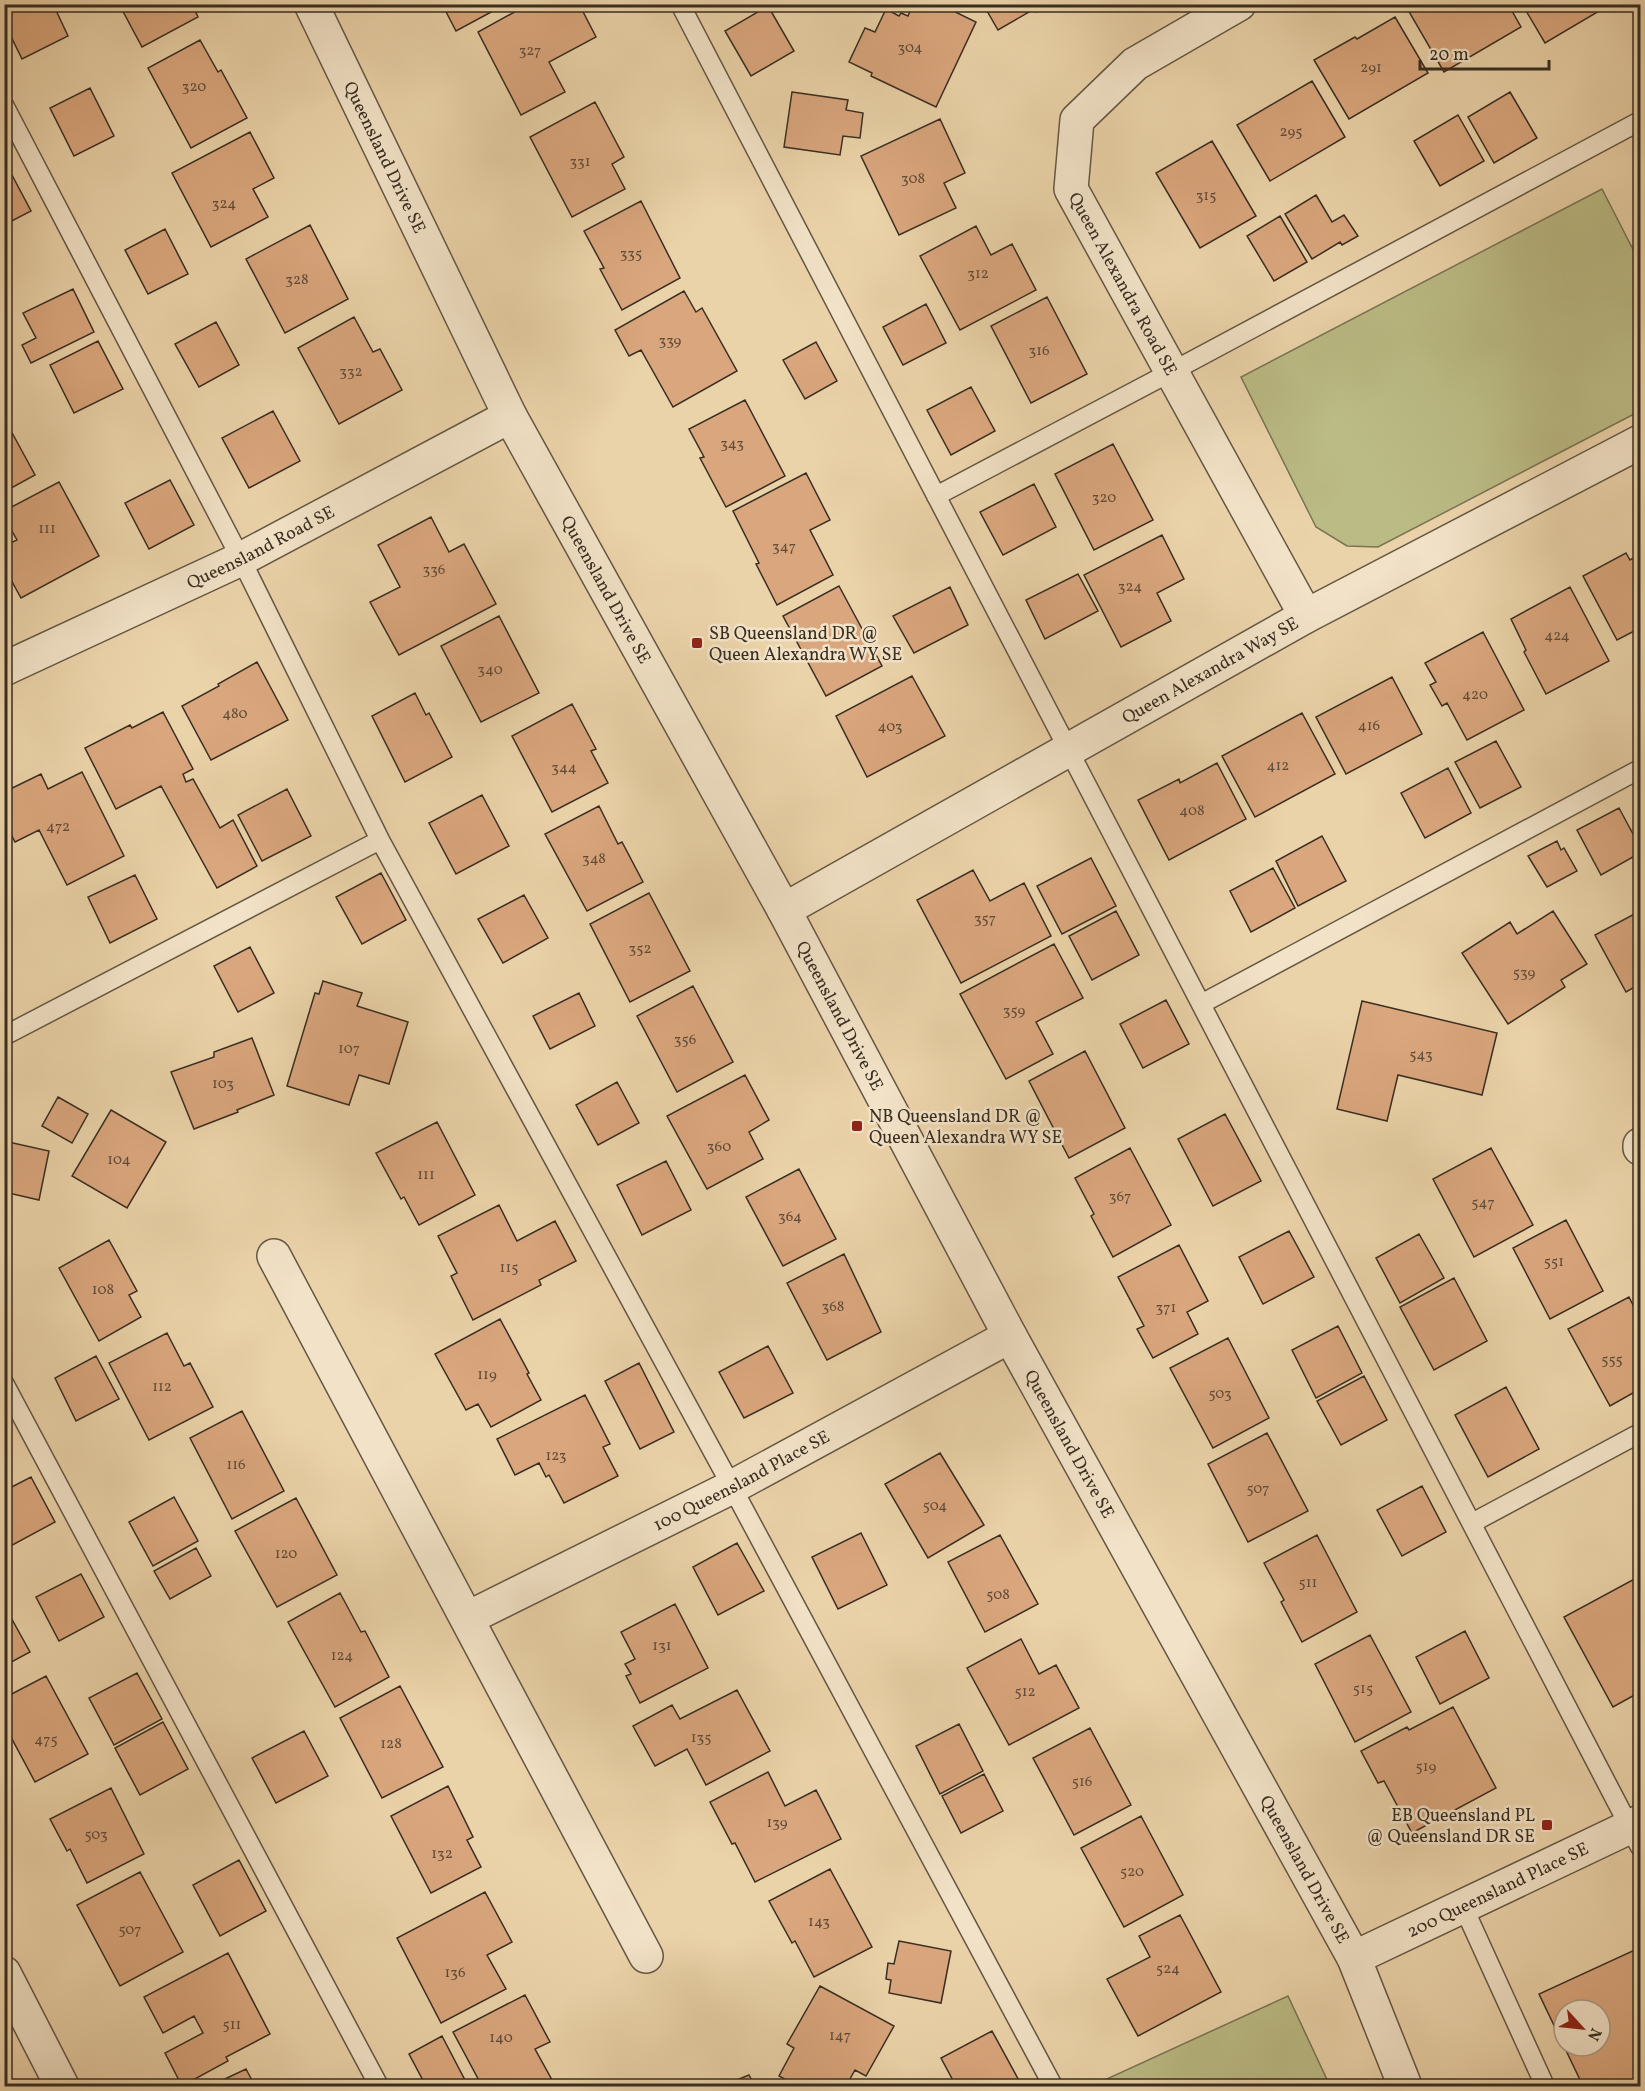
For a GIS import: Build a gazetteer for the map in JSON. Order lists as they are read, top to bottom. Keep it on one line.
{"streets":{"street":["Queensland Drive SE","Queen Alexandra Road SE","Queensland Road SE","Queen Alexandra Way SE","100 Queensland Place SE","200 Queensland Place SE"]},"crossings":[["Queensland Drive SE","Queensland Road SE"],["Queensland Drive SE","Queen Alexandra Way SE"],["Queensland Drive SE","100 Queensland Place SE"],["Queensland Drive SE","200 Queensland Place SE"],["Queen Alexandra Road SE","Queen Alexandra Way SE"]],"places":{"transit":["SB Queensland DR @ Queen Alexandra WY SE","NB Queensland DR @ Queen Alexandra WY SE","EB Queensland PL @ Queensland DR SE"]},"house_numbers":["304","327","291","320","295","331","308","315","324","335","312","328","339","316","332","343","320","111","347","336","324","424","340","420","480","416","403","412","344","408","472","348","357","352","539","359","356","107","543","103","360","104","111","367","547","364","551","115","108","368","371","555","119","112","503","123","116","507","504","120","511","508","131","124","515","512","135","475","128","519","516","139","503","132","520","143","507","524","136","511","147","140"],"scale_bar":"20 m","north":"bottom right"}
